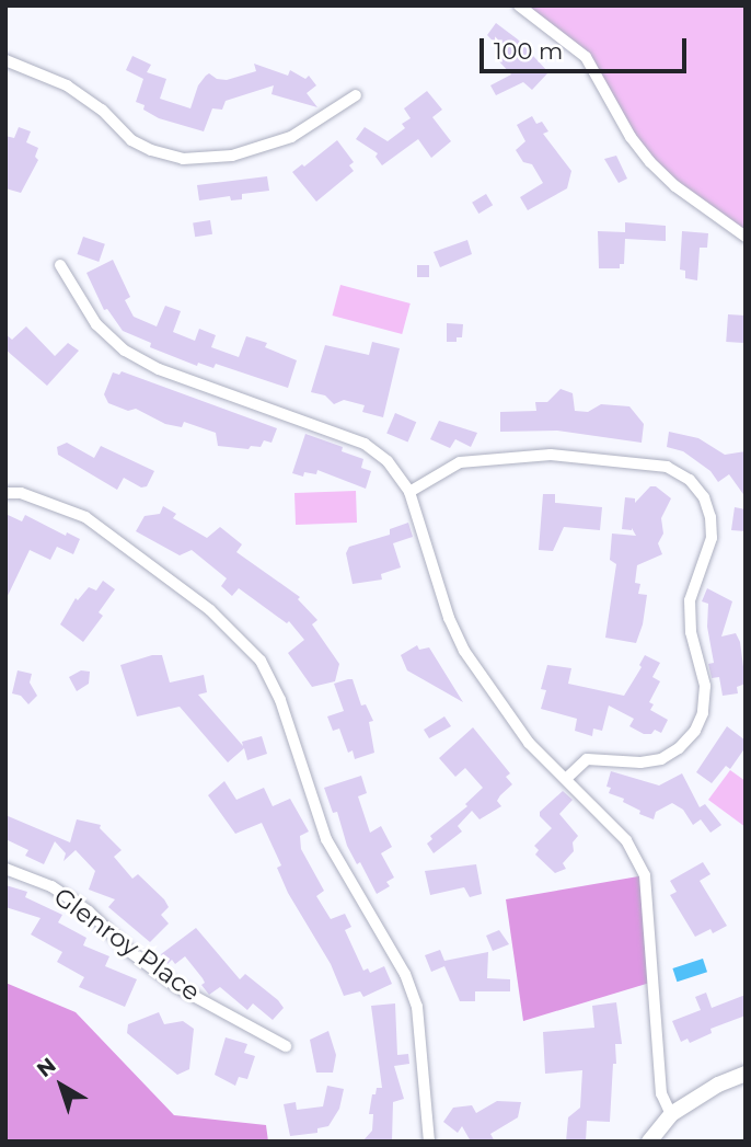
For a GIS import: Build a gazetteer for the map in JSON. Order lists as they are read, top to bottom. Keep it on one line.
{"streets":{"street":["Glenroy Place"]},"scale_bar":"100 m","north":"top left"}
